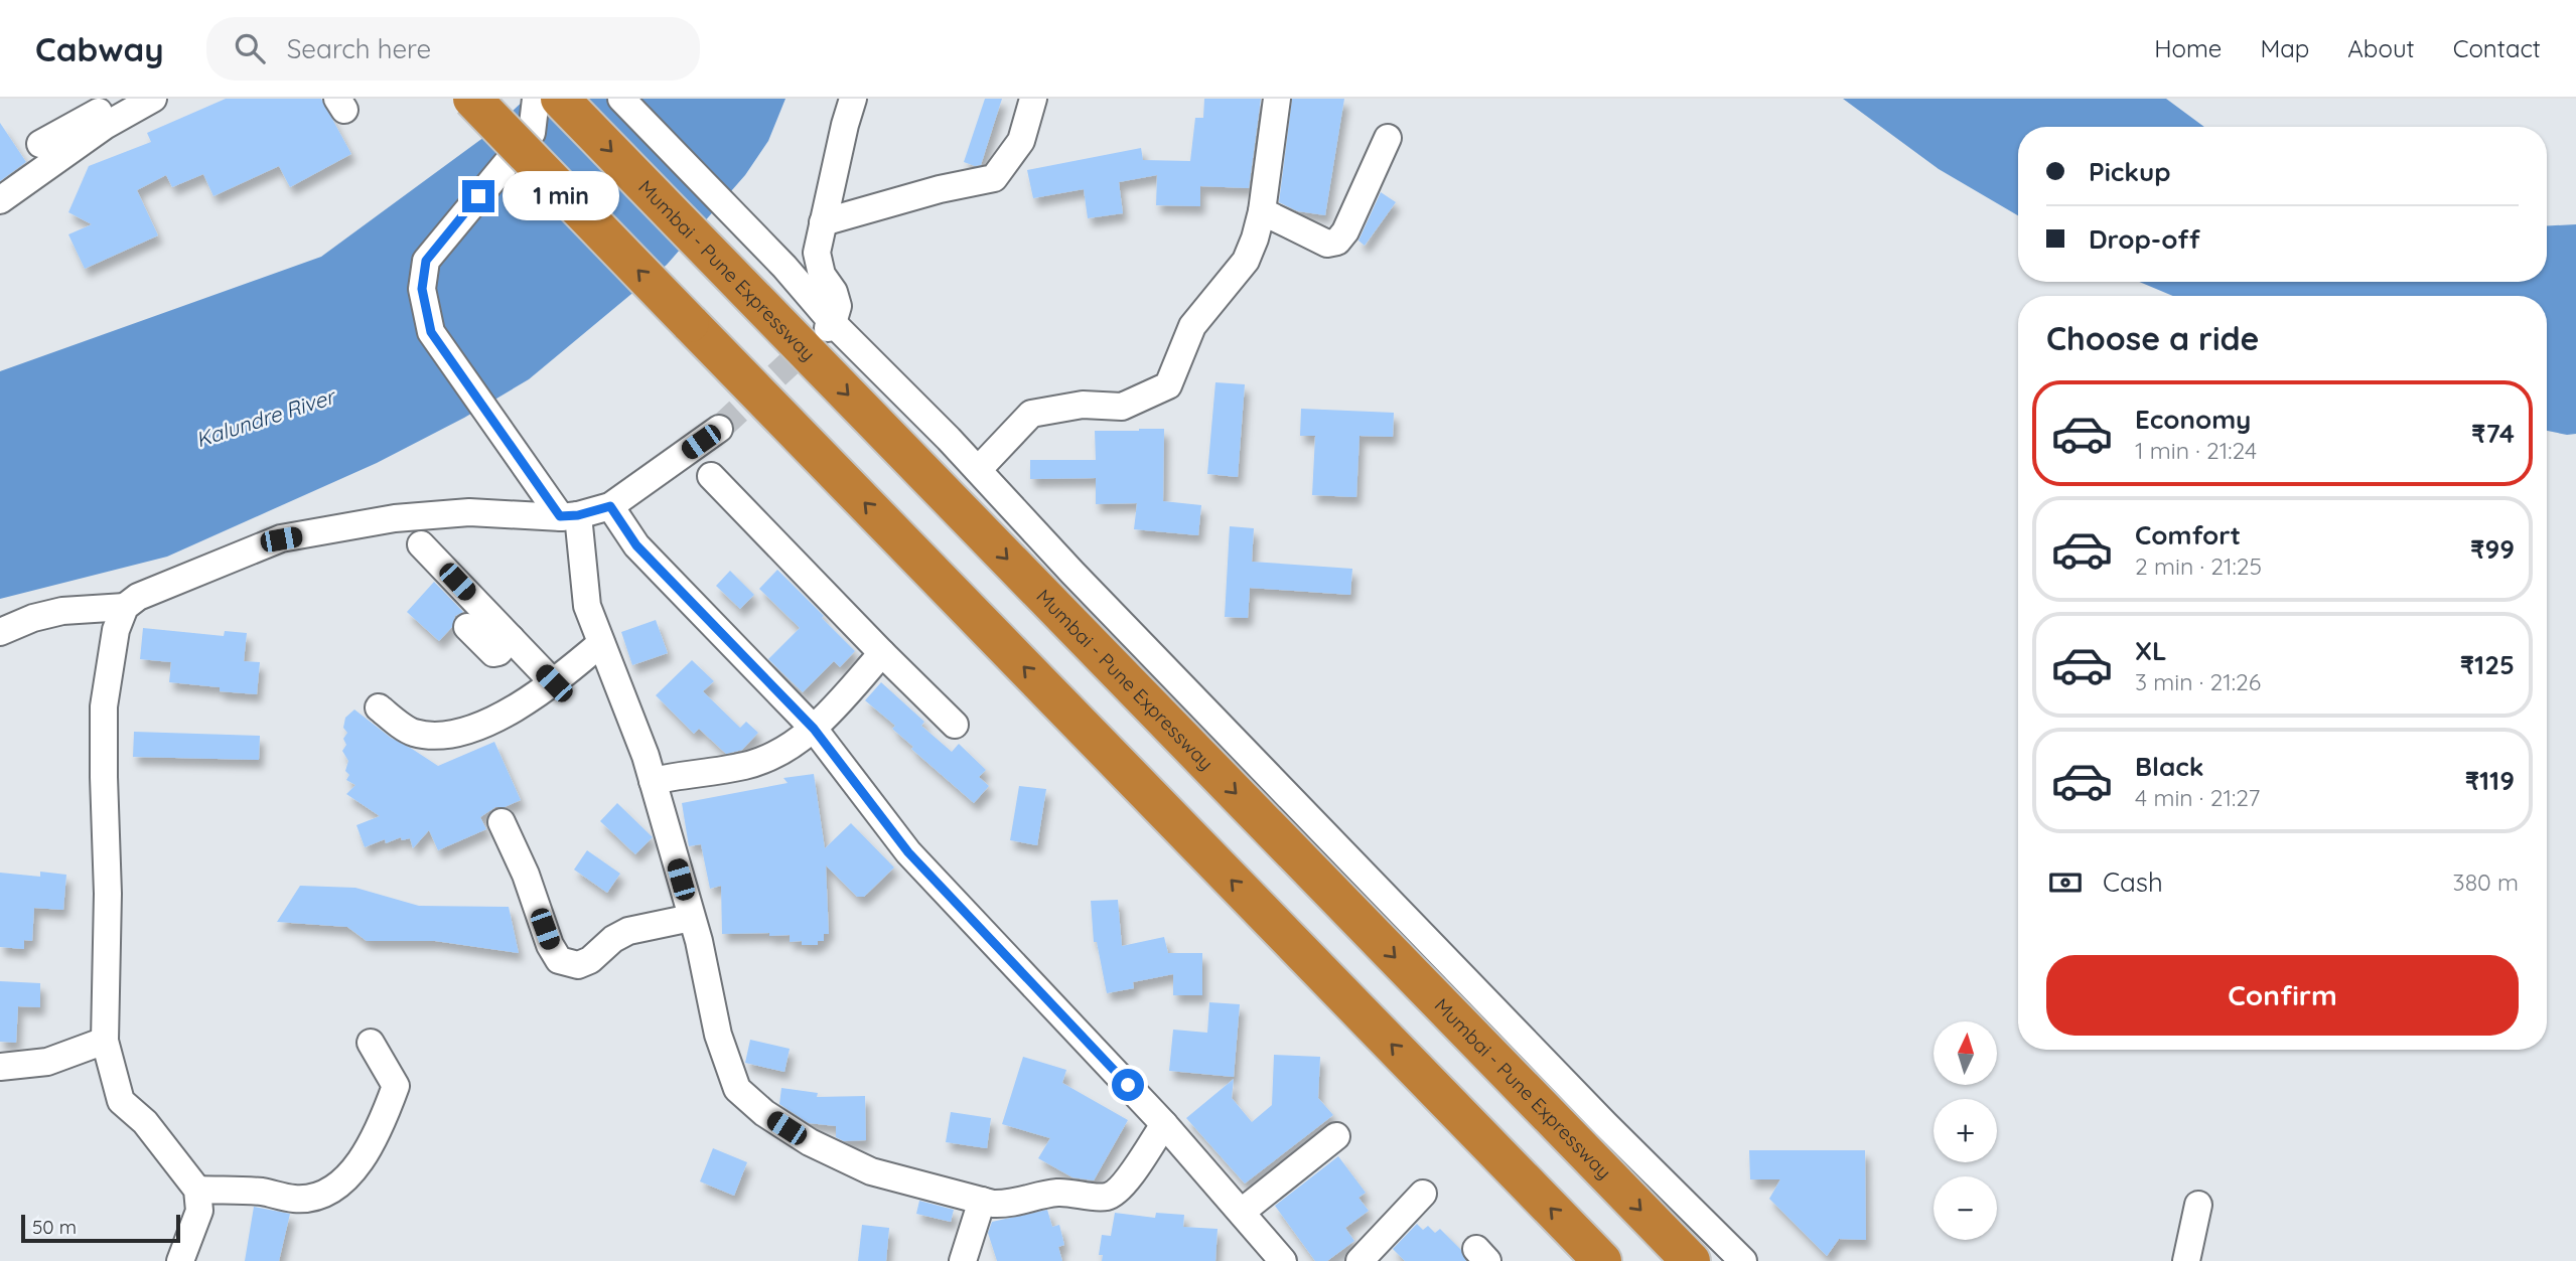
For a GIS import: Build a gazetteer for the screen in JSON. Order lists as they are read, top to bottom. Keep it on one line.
{"streets":{"highway":["Mumbai - Pune Expressway"]},"water":["Kalundre River"],"scale_bar":"50 m","north":"top","page":{"header":"Cabway","search":"Search here","nav":["Home","Map","About","Contact"],"banner":["Pickup","Drop-off"],"bubble":"1 min","heading":"Choose a ride","list":[{"name":"Economy","note":"1 min · 21:24","value":"₹74"},{"name":"Comfort","note":"2 min · 21:25","value":"₹99"},{"name":"XL","note":"3 min · 21:26","value":"₹125"},{"name":"Black","note":"4 min · 21:27","value":"₹119"}],"pay":["Cash","380 m"],"buttons":"Confirm","map_buttons":["+","−"],"scale":"50 m"}}
